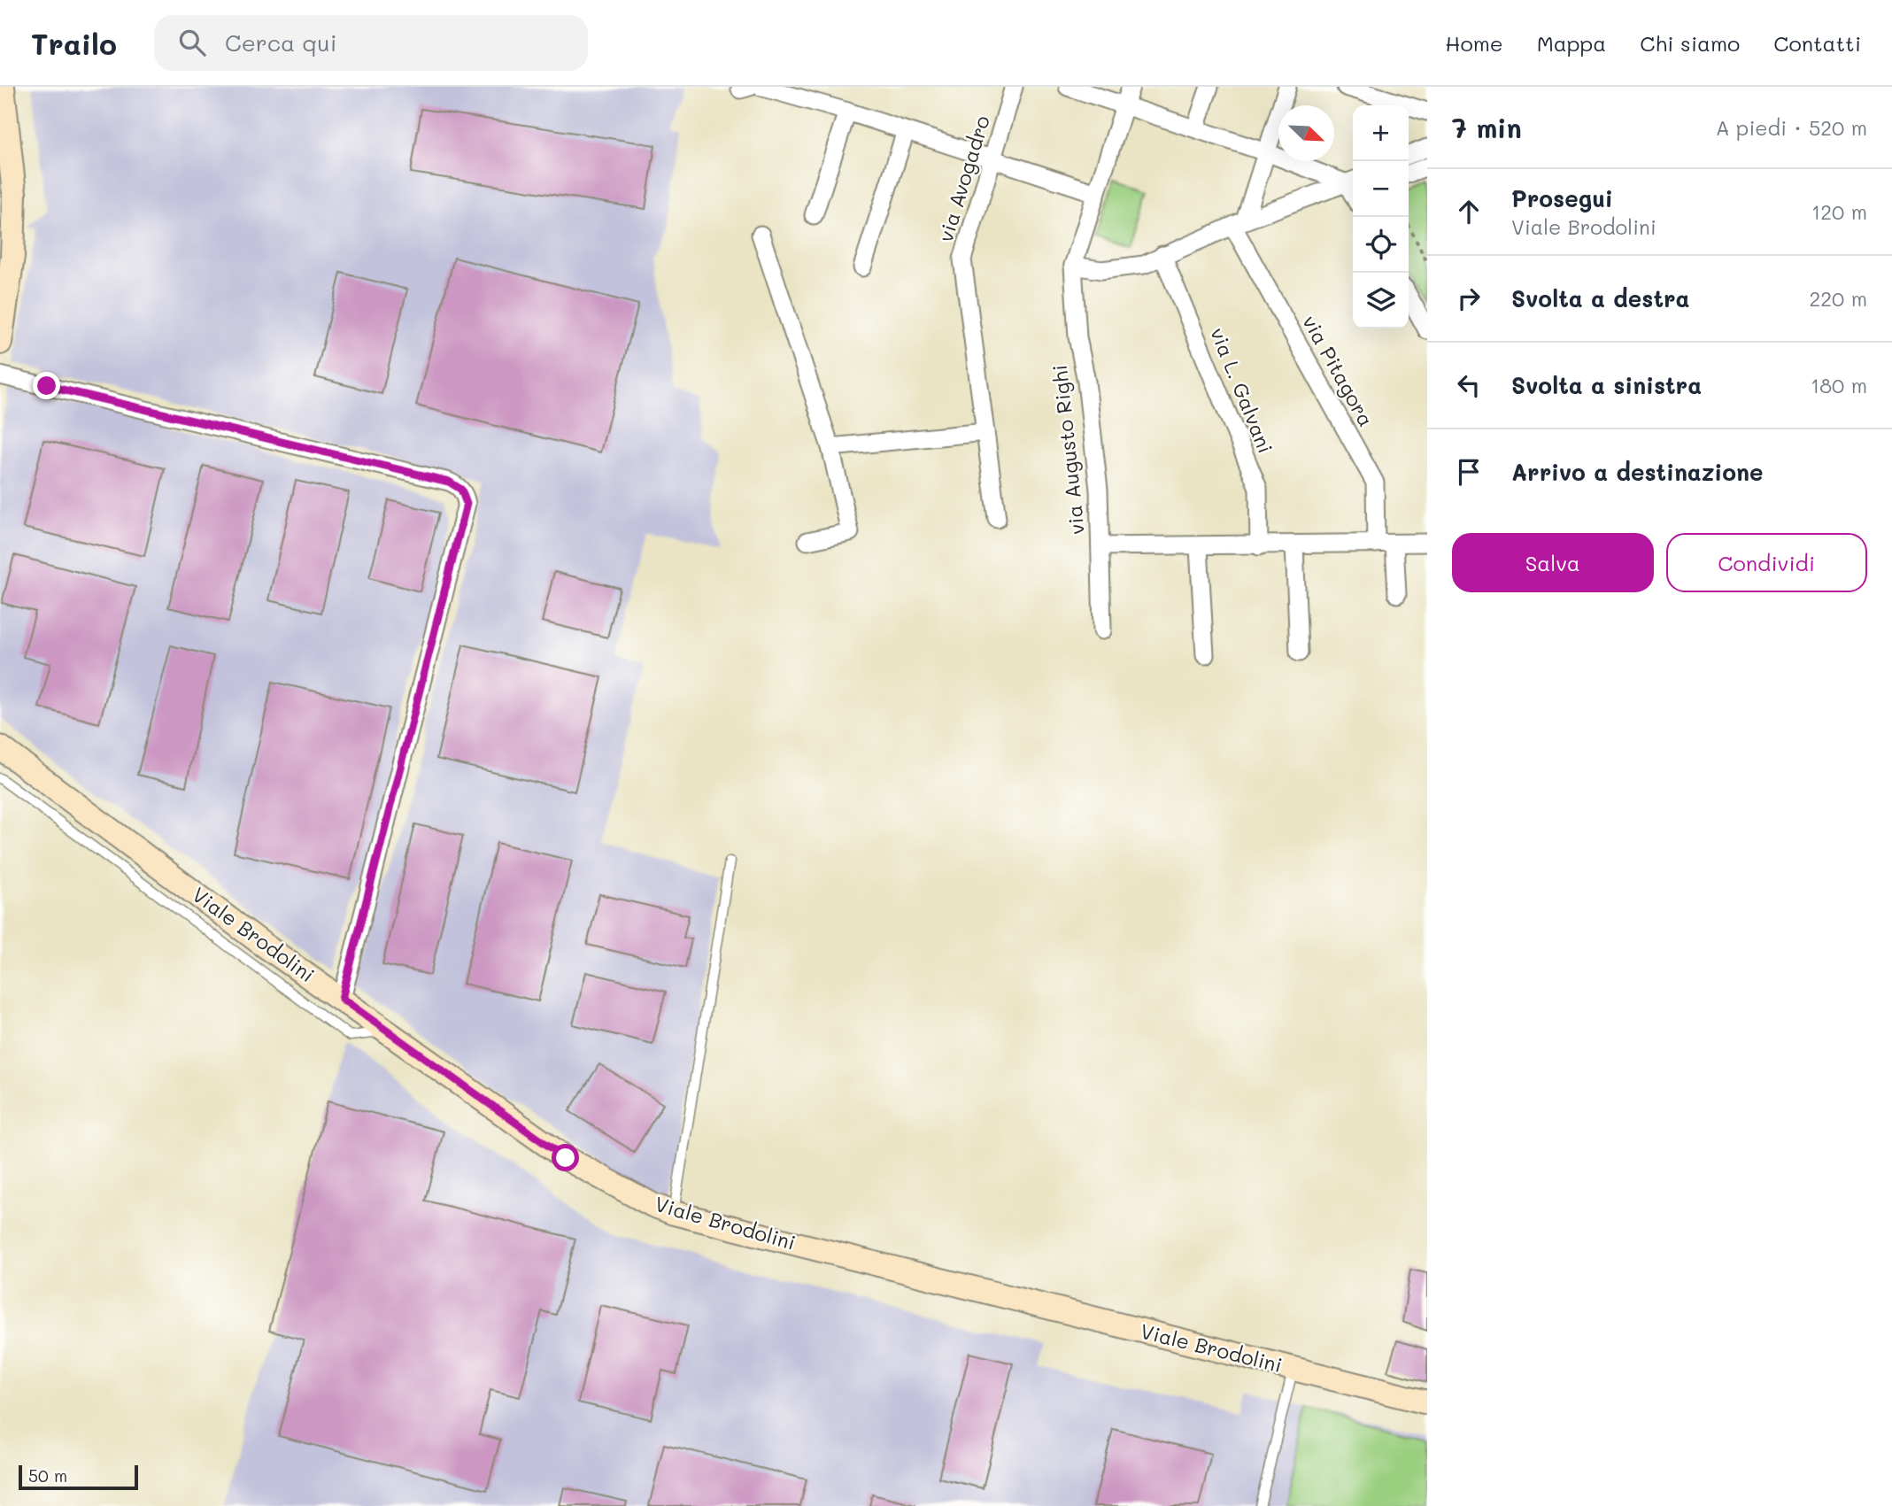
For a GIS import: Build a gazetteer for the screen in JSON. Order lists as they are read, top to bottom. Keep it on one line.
{"streets":{"street":["via Avogadro","via Pitagora","via L. Galvani","via Augusto Righi","Viale Brodolini"]},"scale_bar":"50 m","north":"bottom right","page":{"header":"Trailo","search":"Cerca qui","nav":["Home","Mappa","Chi siamo","Contatti"],"heading":["7 min","A piedi · 520 m"],"map_buttons":["+","−"],"list":[["Prosegui","Viale Brodolini","120 m"],["Svolta a destra","220 m"],["Svolta a sinistra","180 m"],"Arrivo a destinazione"],"buttons":["Salva","Condividi"],"scale":"50 m"}}
